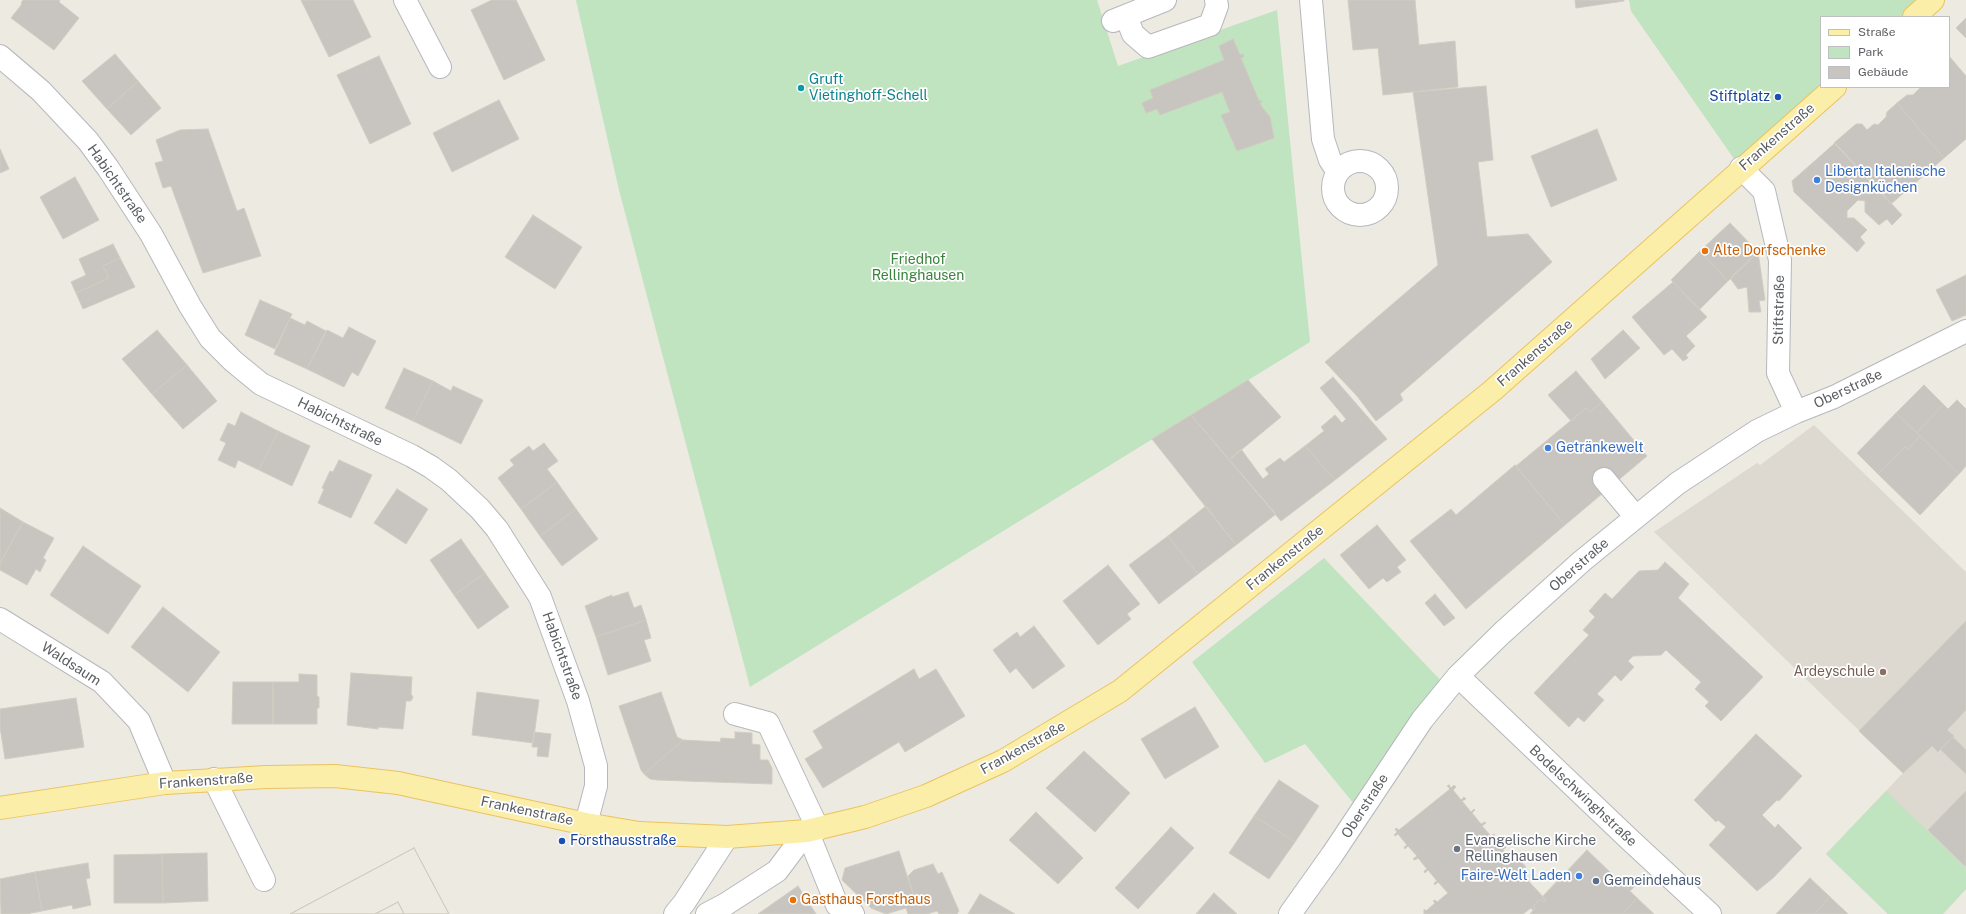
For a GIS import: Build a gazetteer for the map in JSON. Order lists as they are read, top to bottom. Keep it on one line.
{"streets":{"main road":["Frankenstraße"],"street":["Habichtstraße","Stiftstraße","Oberstraße","Waldsaum","Bodelschwinghstraße"]},"crossings":[["Frankenstraße","Habichtstraße"],["Frankenstraße","Stiftstraße"],["Frankenstraße","Waldsaum"],["Stiftstraße","Oberstraße"],["Oberstraße","Bodelschwinghstraße"]],"parks":["Friedhof Rellinghausen"],"places":["Gruft Vietinghoff-Schell","Stiftplatz","Liberta Italenische Designküchen","Alte Dorfschenke","Getränkewelt","Ardeyschule","Forsthausstraße","Evangelische Kirche Rellinghausen","Faire-Welt Laden","Gemeindehaus","Gasthaus Forsthaus"],"legend":["Straße","Park","Gebäude"]}
